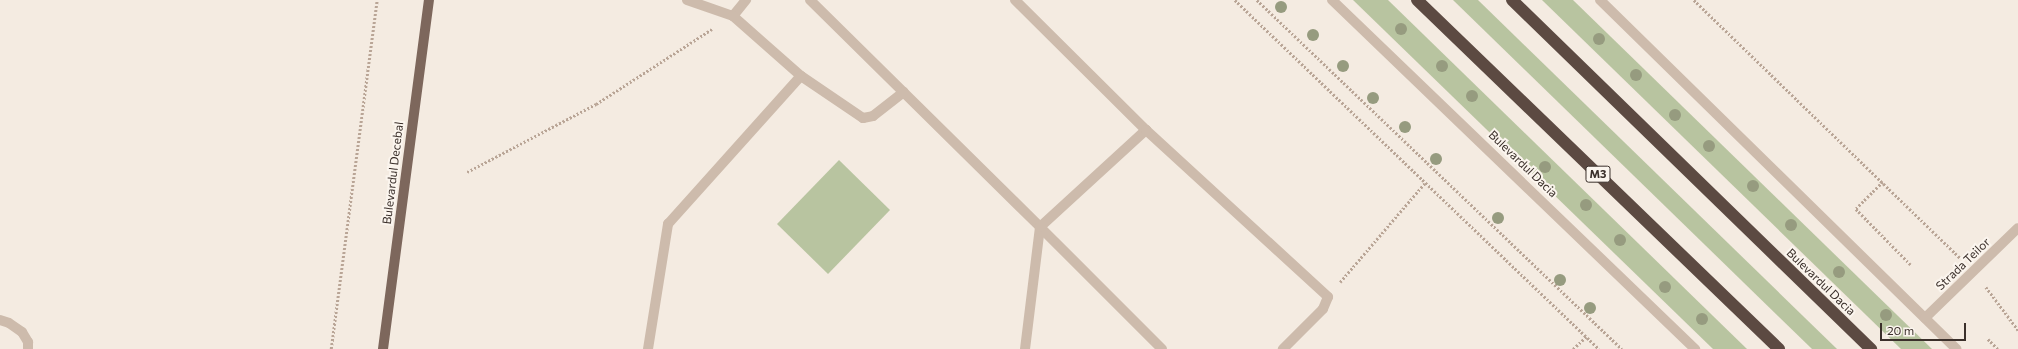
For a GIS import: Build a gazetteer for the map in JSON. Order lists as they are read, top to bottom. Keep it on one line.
{"streets":{"highway":["Bulevardul Dacia","M3"],"main road":["Bulevardul Decebal"],"street":["Strada Teilor"]},"scale_bar":"20 m"}
